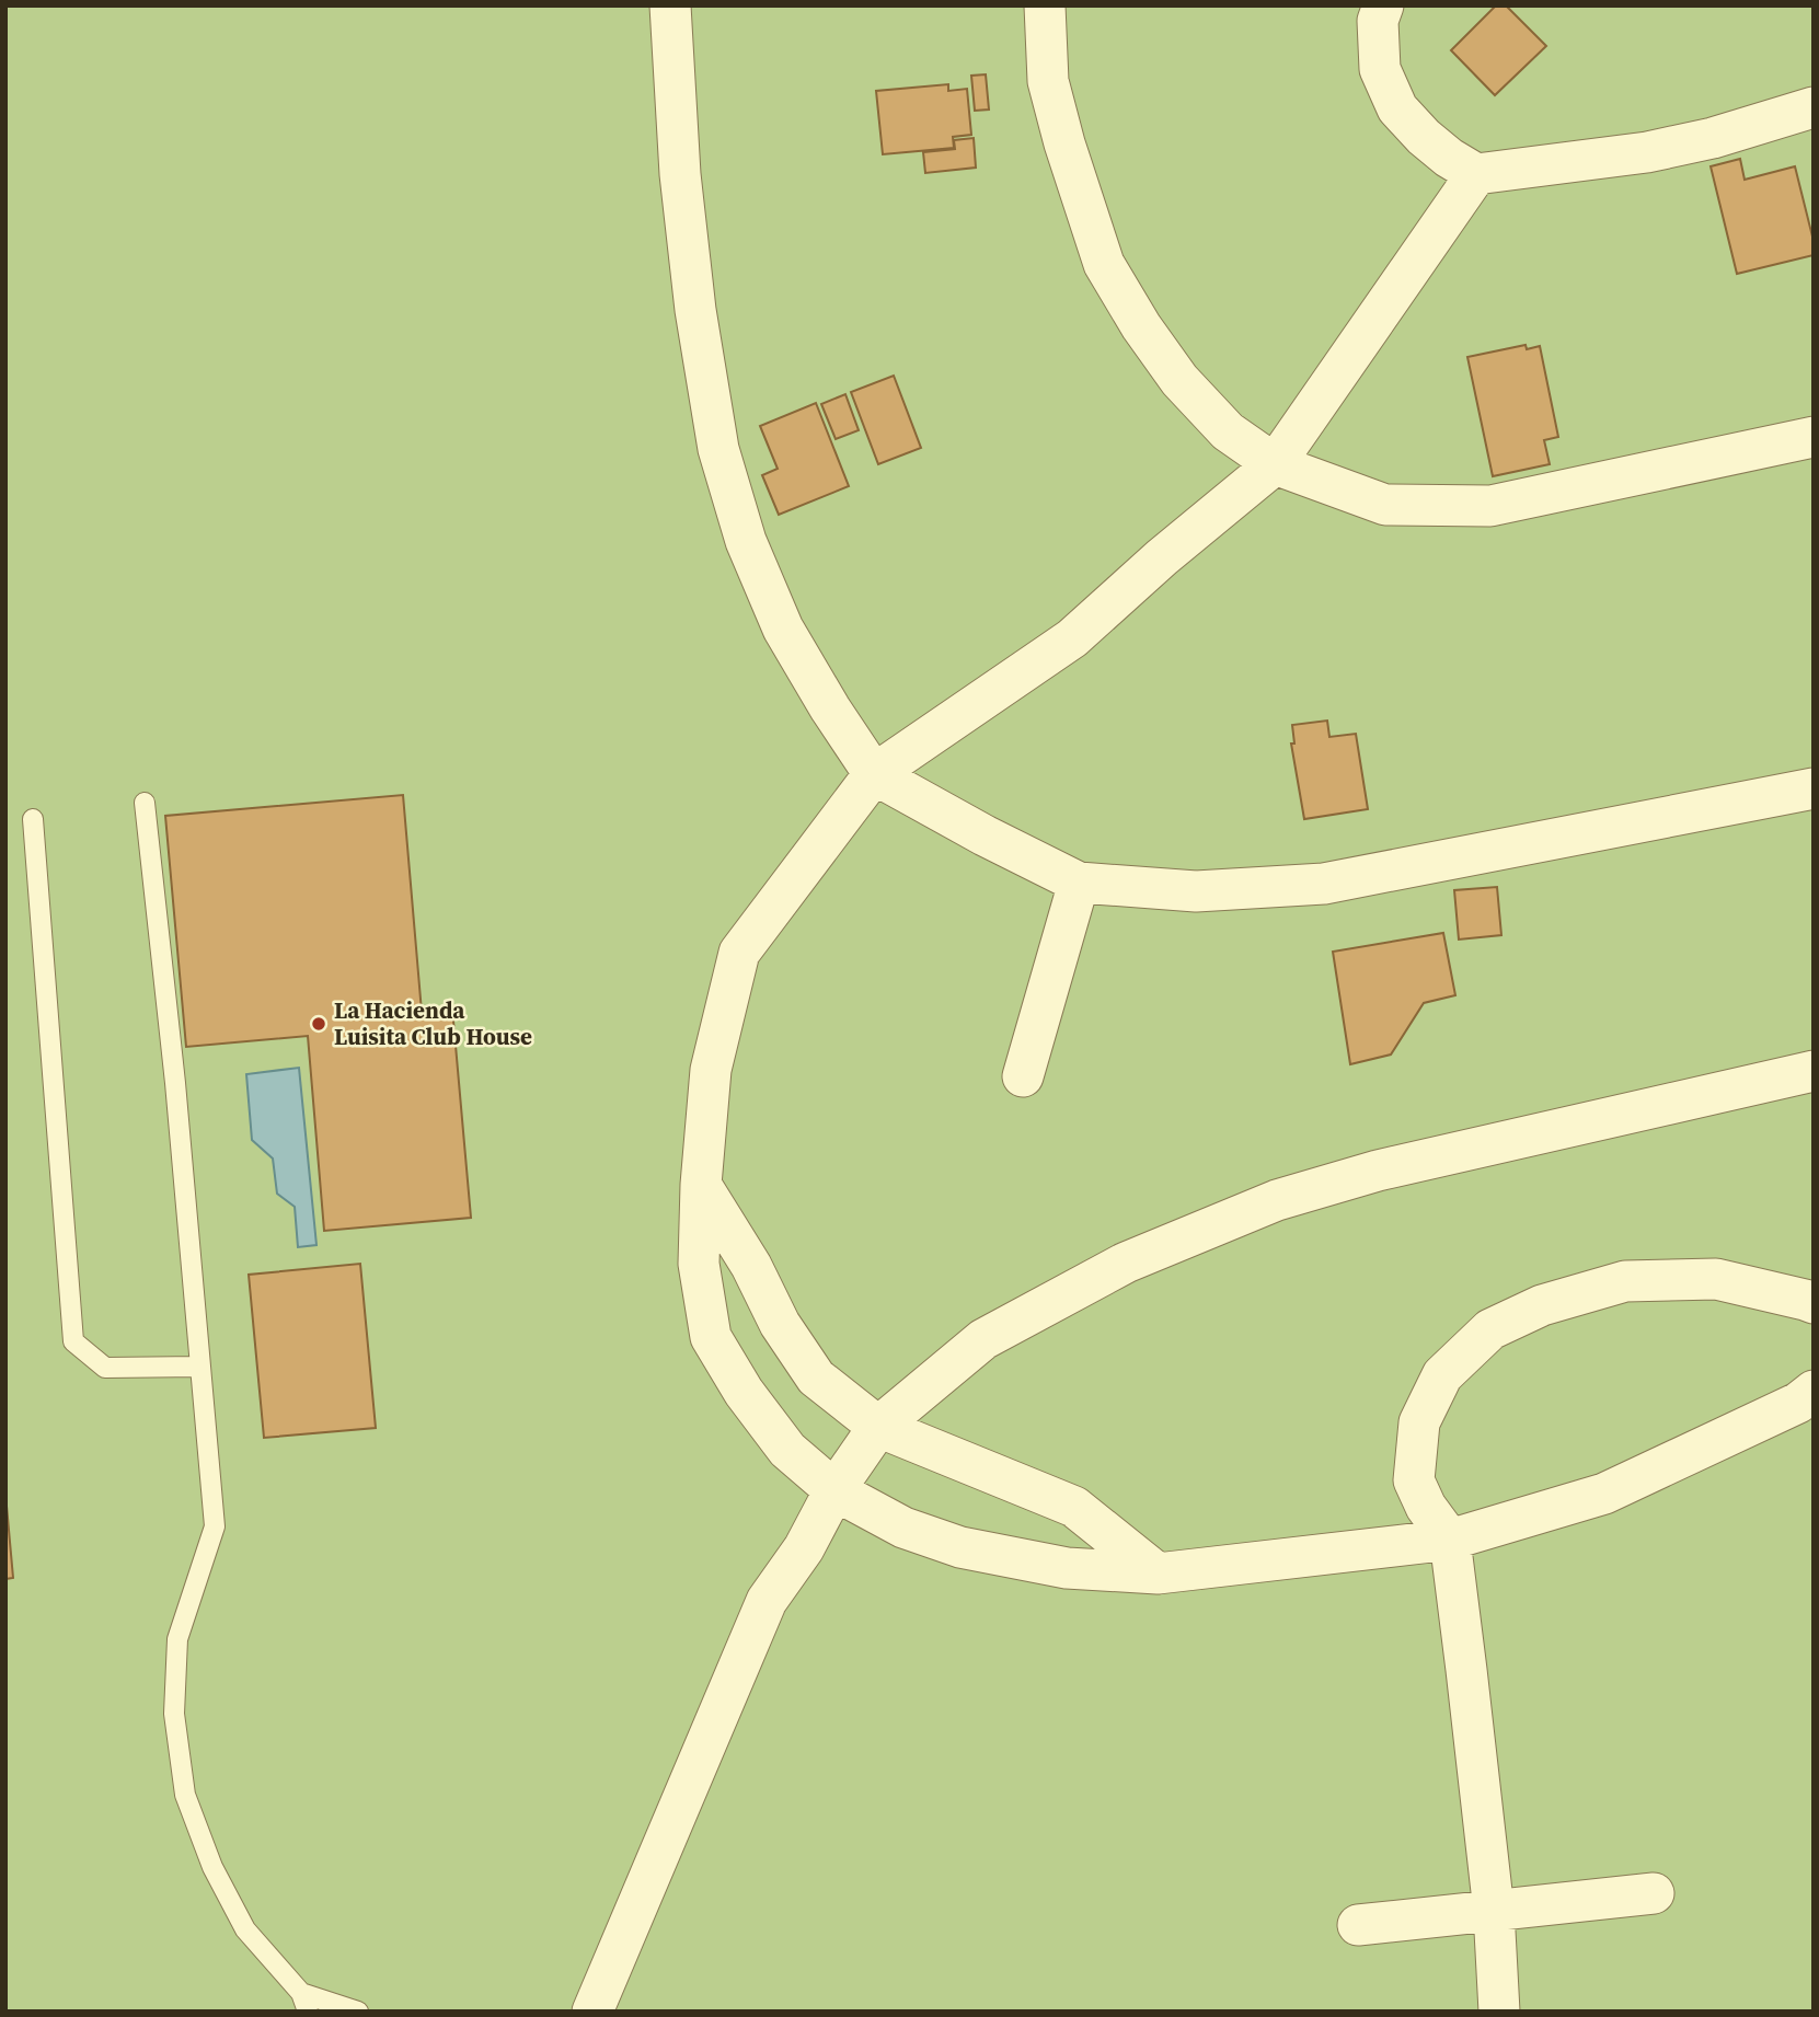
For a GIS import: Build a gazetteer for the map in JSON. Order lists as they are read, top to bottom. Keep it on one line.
{"places":["La Hacienda Luisita Club House"]}
